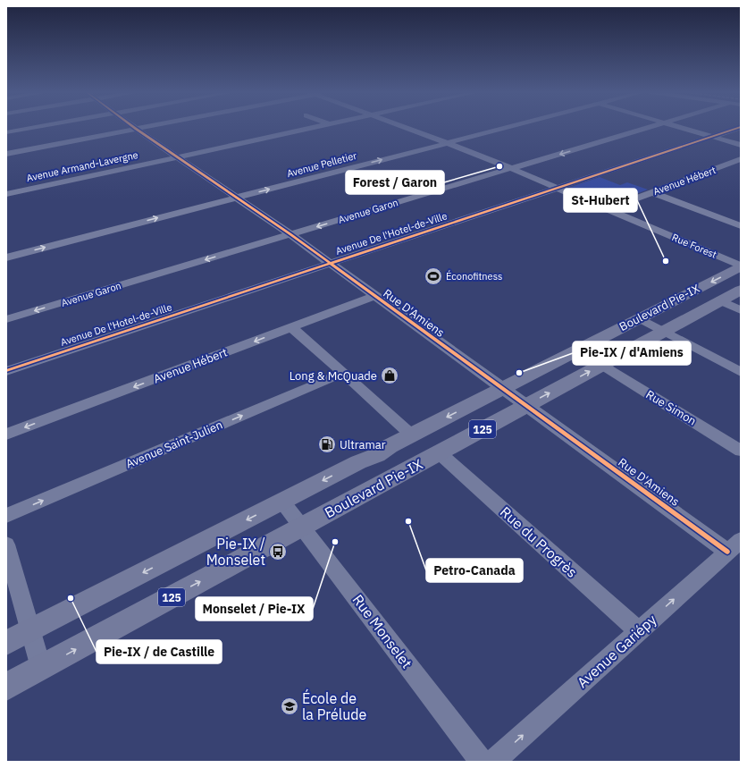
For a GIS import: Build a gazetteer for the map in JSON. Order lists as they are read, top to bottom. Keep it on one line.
{"streets":{"main road":["Boulevard Pie-IX","125"],"street":["Avenue Pelletier","Avenue Armand-Lavergne","Avenue Hébert","Avenue Garon","Avenue De l'Hotel-de-Ville","Rue Forest","Rue D'Amiens","Rue Simon","Avenue Saint-Julien","Rue du Progrès","Rue Monselet","Avenue Gariépy"]},"crossings":[["Avenue Pelletier","Rue Forest"],["Avenue Pelletier","Rue D'Amiens"],["Avenue Armand-Lavergne","Rue D'Amiens"],["Avenue Hébert","Rue Forest"],["Avenue Hébert","Rue D'Amiens"],["Avenue Garon","Rue Forest"],["Avenue Garon","Rue D'Amiens"],["Avenue De l'Hotel-de-Ville","Rue Forest"],["Avenue De l'Hotel-de-Ville","Rue D'Amiens"],["Rue Forest","Boulevard Pie-IX"],["Boulevard Pie-IX","Rue D'Amiens"],["Boulevard Pie-IX","Rue Simon"],["Boulevard Pie-IX","Rue du Progrès"],["Boulevard Pie-IX","Rue Monselet"],["Rue D'Amiens","Avenue Gariépy"],["Rue du Progrès","Avenue Gariépy"]],"one_way":["Avenue Hébert","Avenue Garon","Avenue Saint-Julien","Avenue Gariépy"],"places":{"other":["Forest / Garon","St-Hubert","Pie-IX / d'Amiens","Petro-Canada","Monselet / Pie-IX","Pie-IX / de Castille"],"sports":["Éconofitness"],"shop":["Long & McQuade"],"fuel station":["Ultramar"],"bus stop":["Pie-IX / Monselet"],"school or university":["École de la Prélude"]}}
